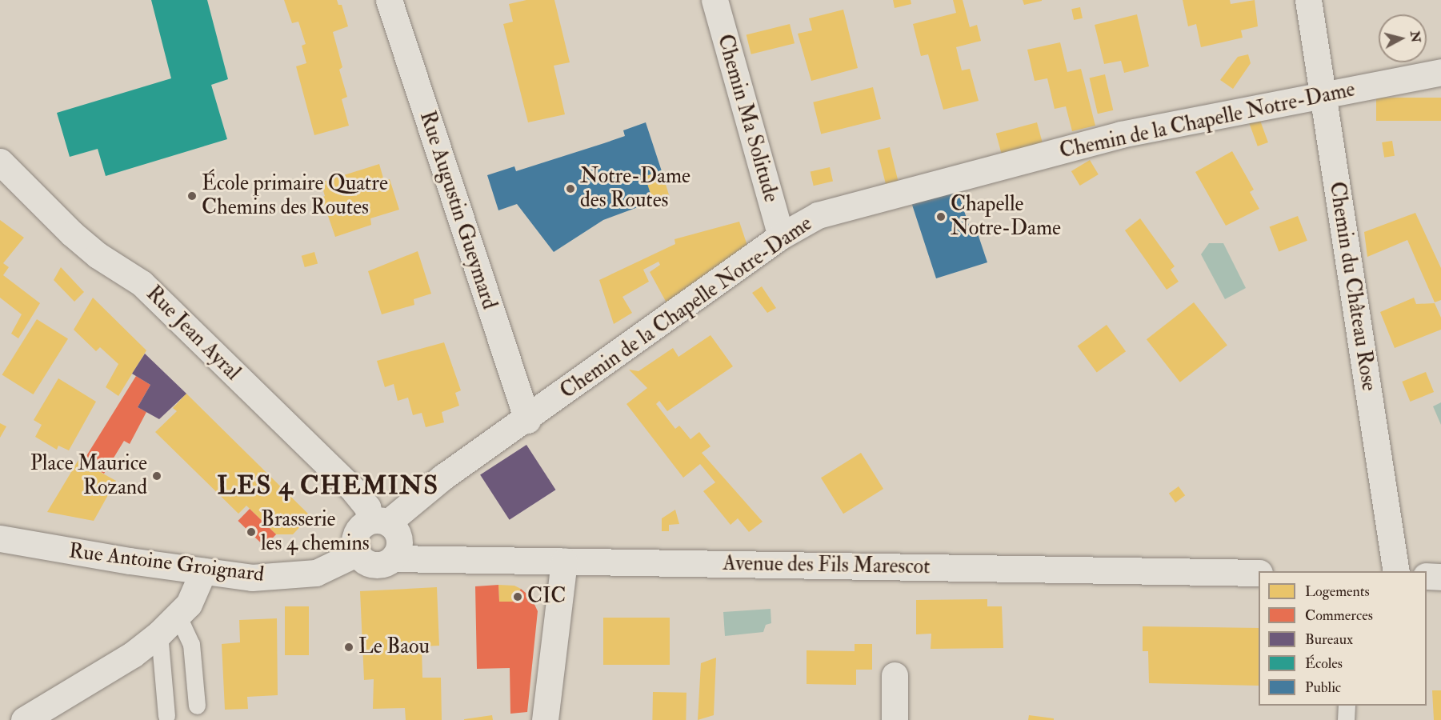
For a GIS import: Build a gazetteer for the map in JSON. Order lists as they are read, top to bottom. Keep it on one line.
{"streets":{"street":["Chemin Ma Solitude","Chemin de la Chapelle Notre-Dame","Rue Augustin Gueymard","Chemin du Château Rose","Rue Jean Ayral","Rue Antoine Groignard","Avenue des Fils Marescot"]},"crossings":[["Chemin Ma Solitude","Chemin de la Chapelle Notre-Dame"],["Chemin de la Chapelle Notre-Dame","Rue Augustin Gueymard"],["Chemin de la Chapelle Notre-Dame","Chemin du Château Rose"],["Chemin de la Chapelle Notre-Dame","Rue Jean Ayral"],["Chemin de la Chapelle Notre-Dame","Rue Antoine Groignard"],["Chemin de la Chapelle Notre-Dame","Avenue des Fils Marescot"],["Rue Jean Ayral","Rue Antoine Groignard"],["Rue Jean Ayral","Avenue des Fils Marescot"],["Rue Antoine Groignard","Avenue des Fils Marescot"]],"districts":["LES 4 CHEMINS"],"places":["Notre-Dame des Routes","École primaire Quatre Chemins des Routes","Chapelle Notre-Dame","Place Maurice Rozand","Brasserie les 4 chemins","CIC","Le Baou"],"legend":["Logements","Commerces","Bureaux","Écoles","Public"],"north":"right"}
